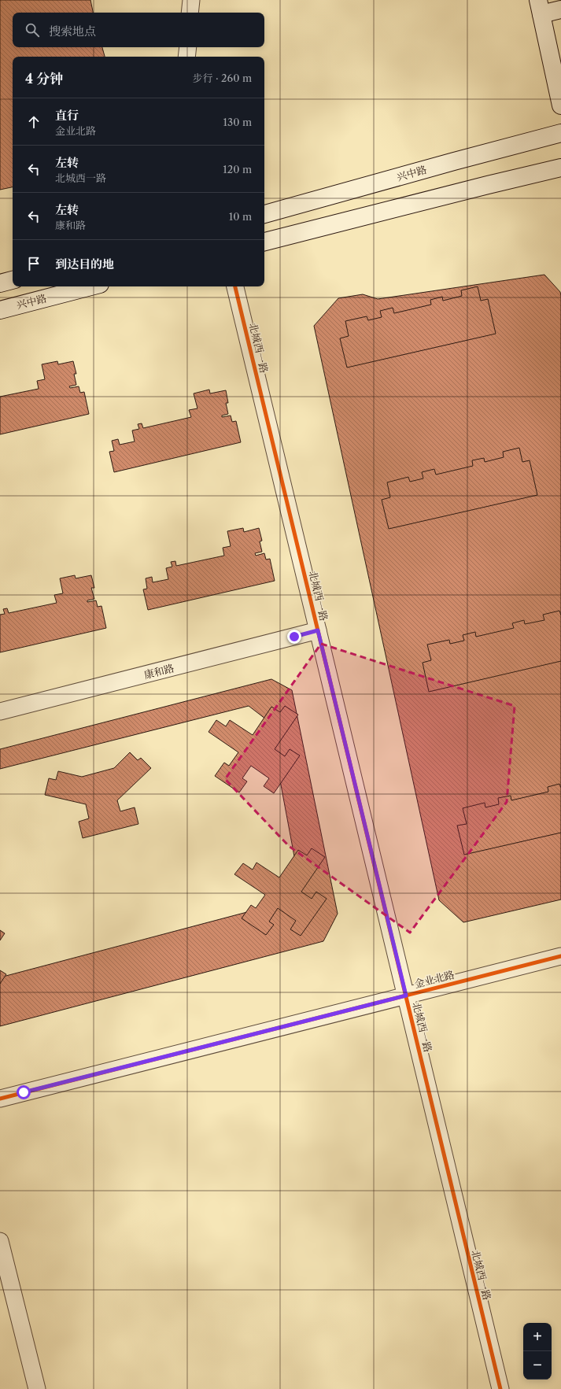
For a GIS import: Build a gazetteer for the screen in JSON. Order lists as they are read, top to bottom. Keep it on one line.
{"streets":{"street":["兴中路","北城西一路","康和路","金业北路"]},"crossings":[["北城西一路","康和路"],["北城西一路","金业北路"]],"page":{"search":"搜索地点","heading":["4 分钟","步行 · 260 m"],"list":[["直行","金业北路","130 m"],["左转","北城西一路","120 m"],["左转","康和路","10 m"],"到达目的地"],"map_buttons":["+","−"]}}
